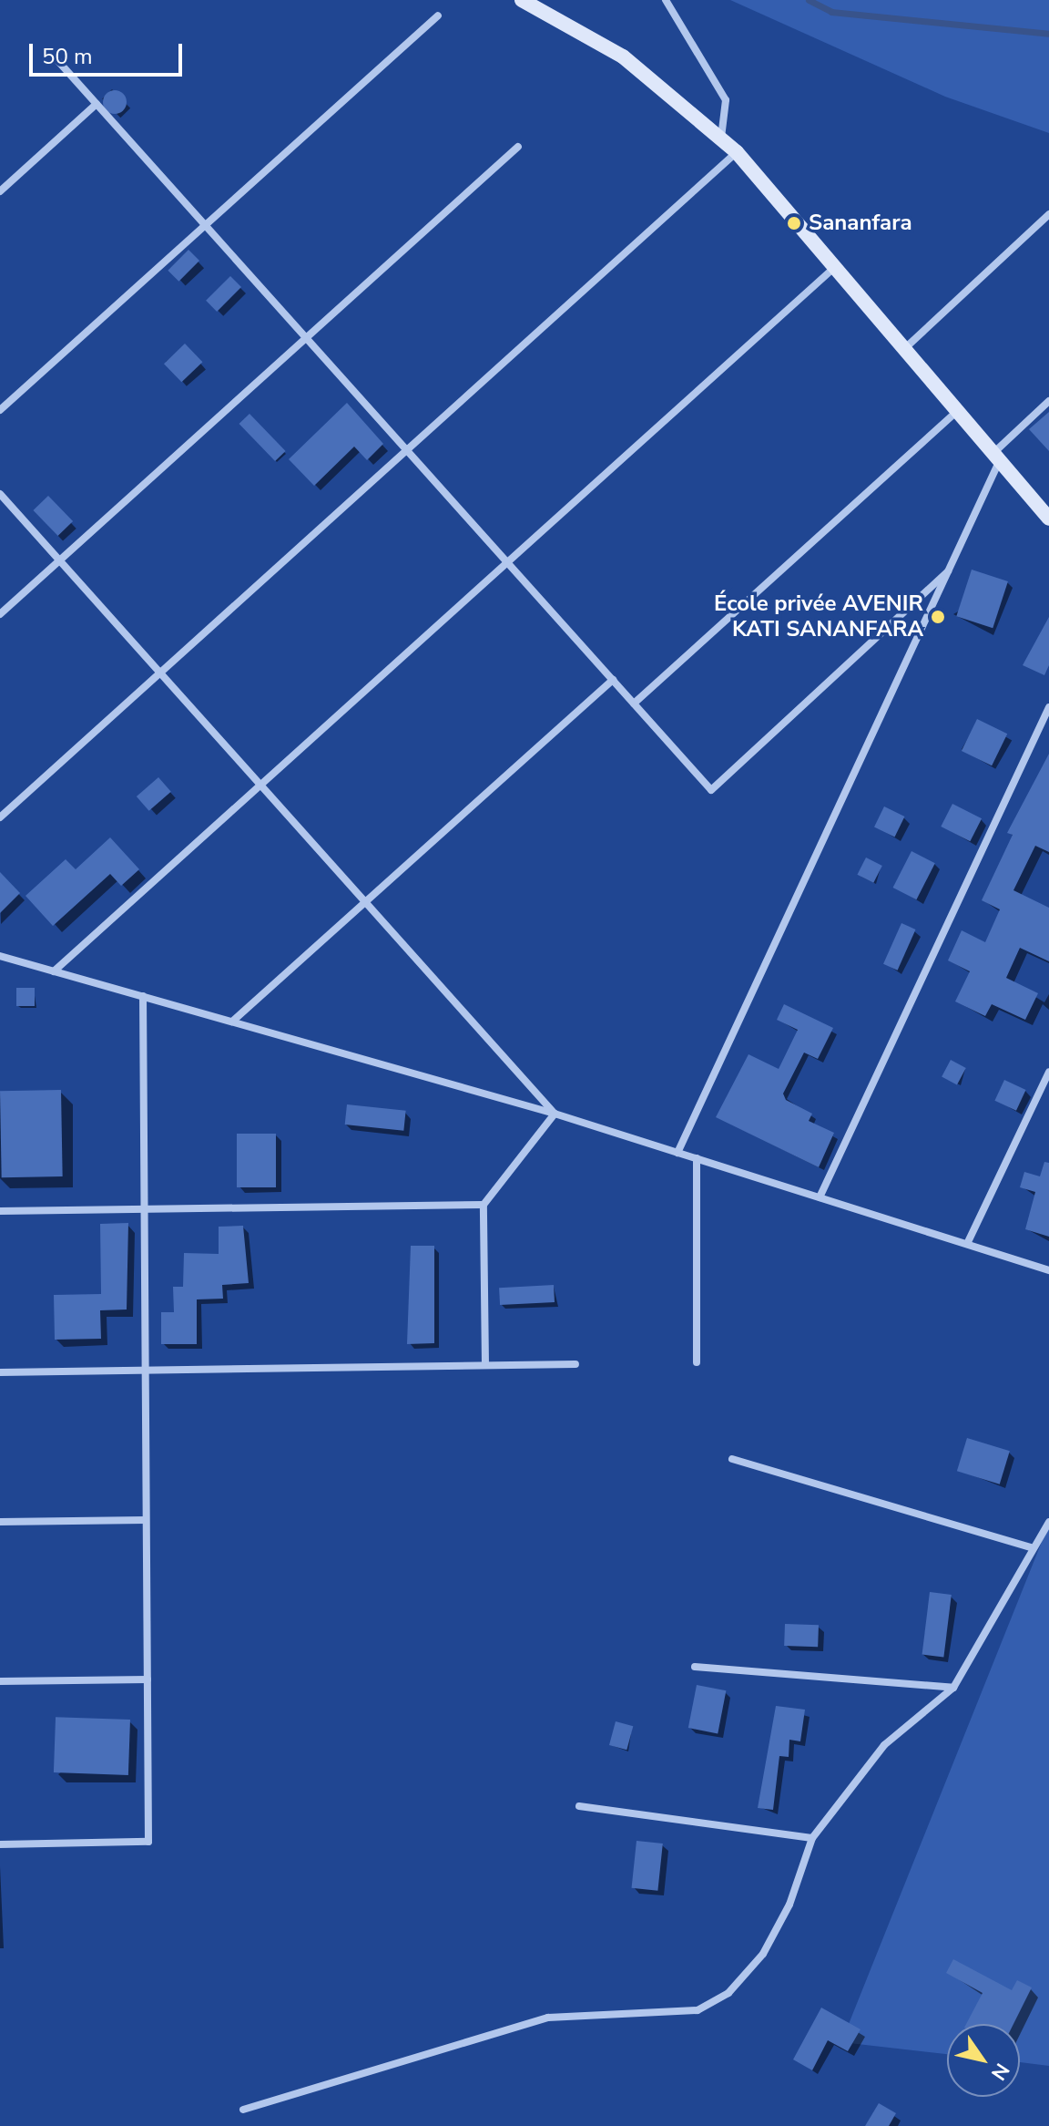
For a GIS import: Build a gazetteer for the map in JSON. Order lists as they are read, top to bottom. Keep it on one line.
{"places":["Sananfara","École privée AVENIR KATI SANANFARA"],"scale_bar":"50 m","north":"bottom right"}
